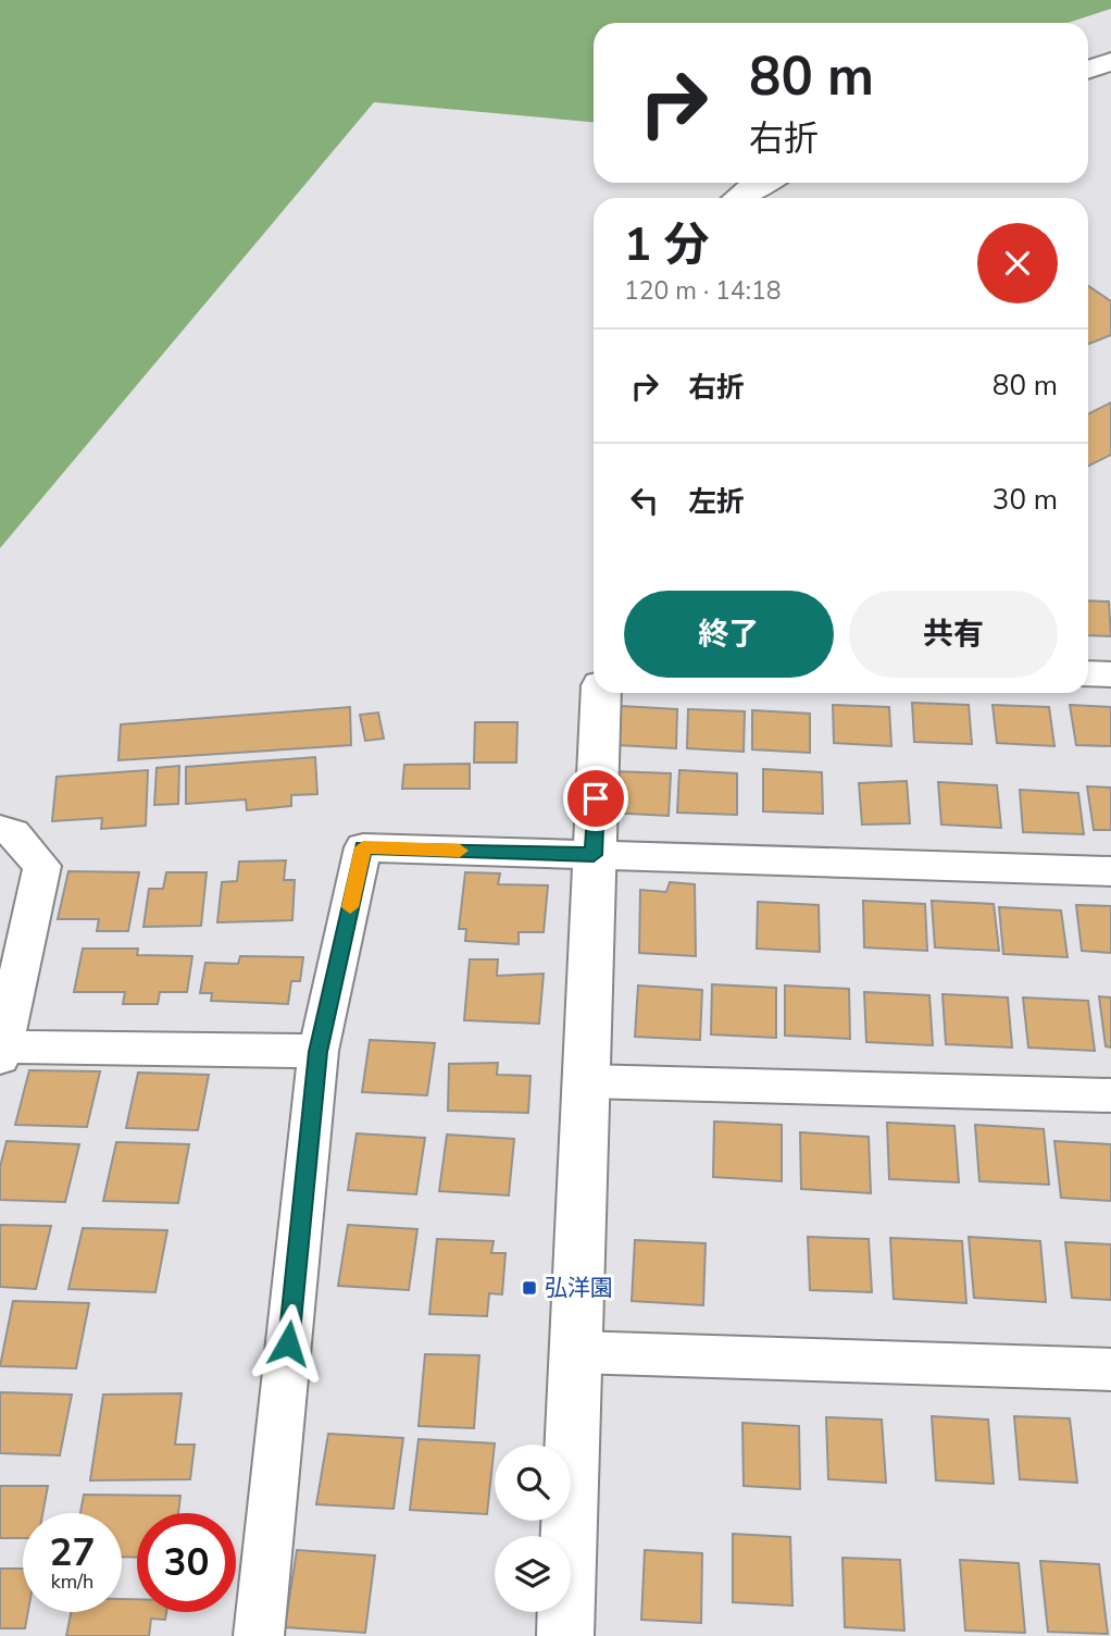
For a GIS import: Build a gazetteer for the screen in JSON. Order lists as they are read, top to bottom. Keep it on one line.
{"places":{"transit":["弘洋園"]},"page":{"turn":["80 m","右折"],"heading":["1 分","120 m · 14:18"],"list":[{"name":"右折","value":"80 m"},{"name":"左折","value":"30 m"}],"buttons":["終了","共有"],"speed":"27 km/h","limit":"30"}}
